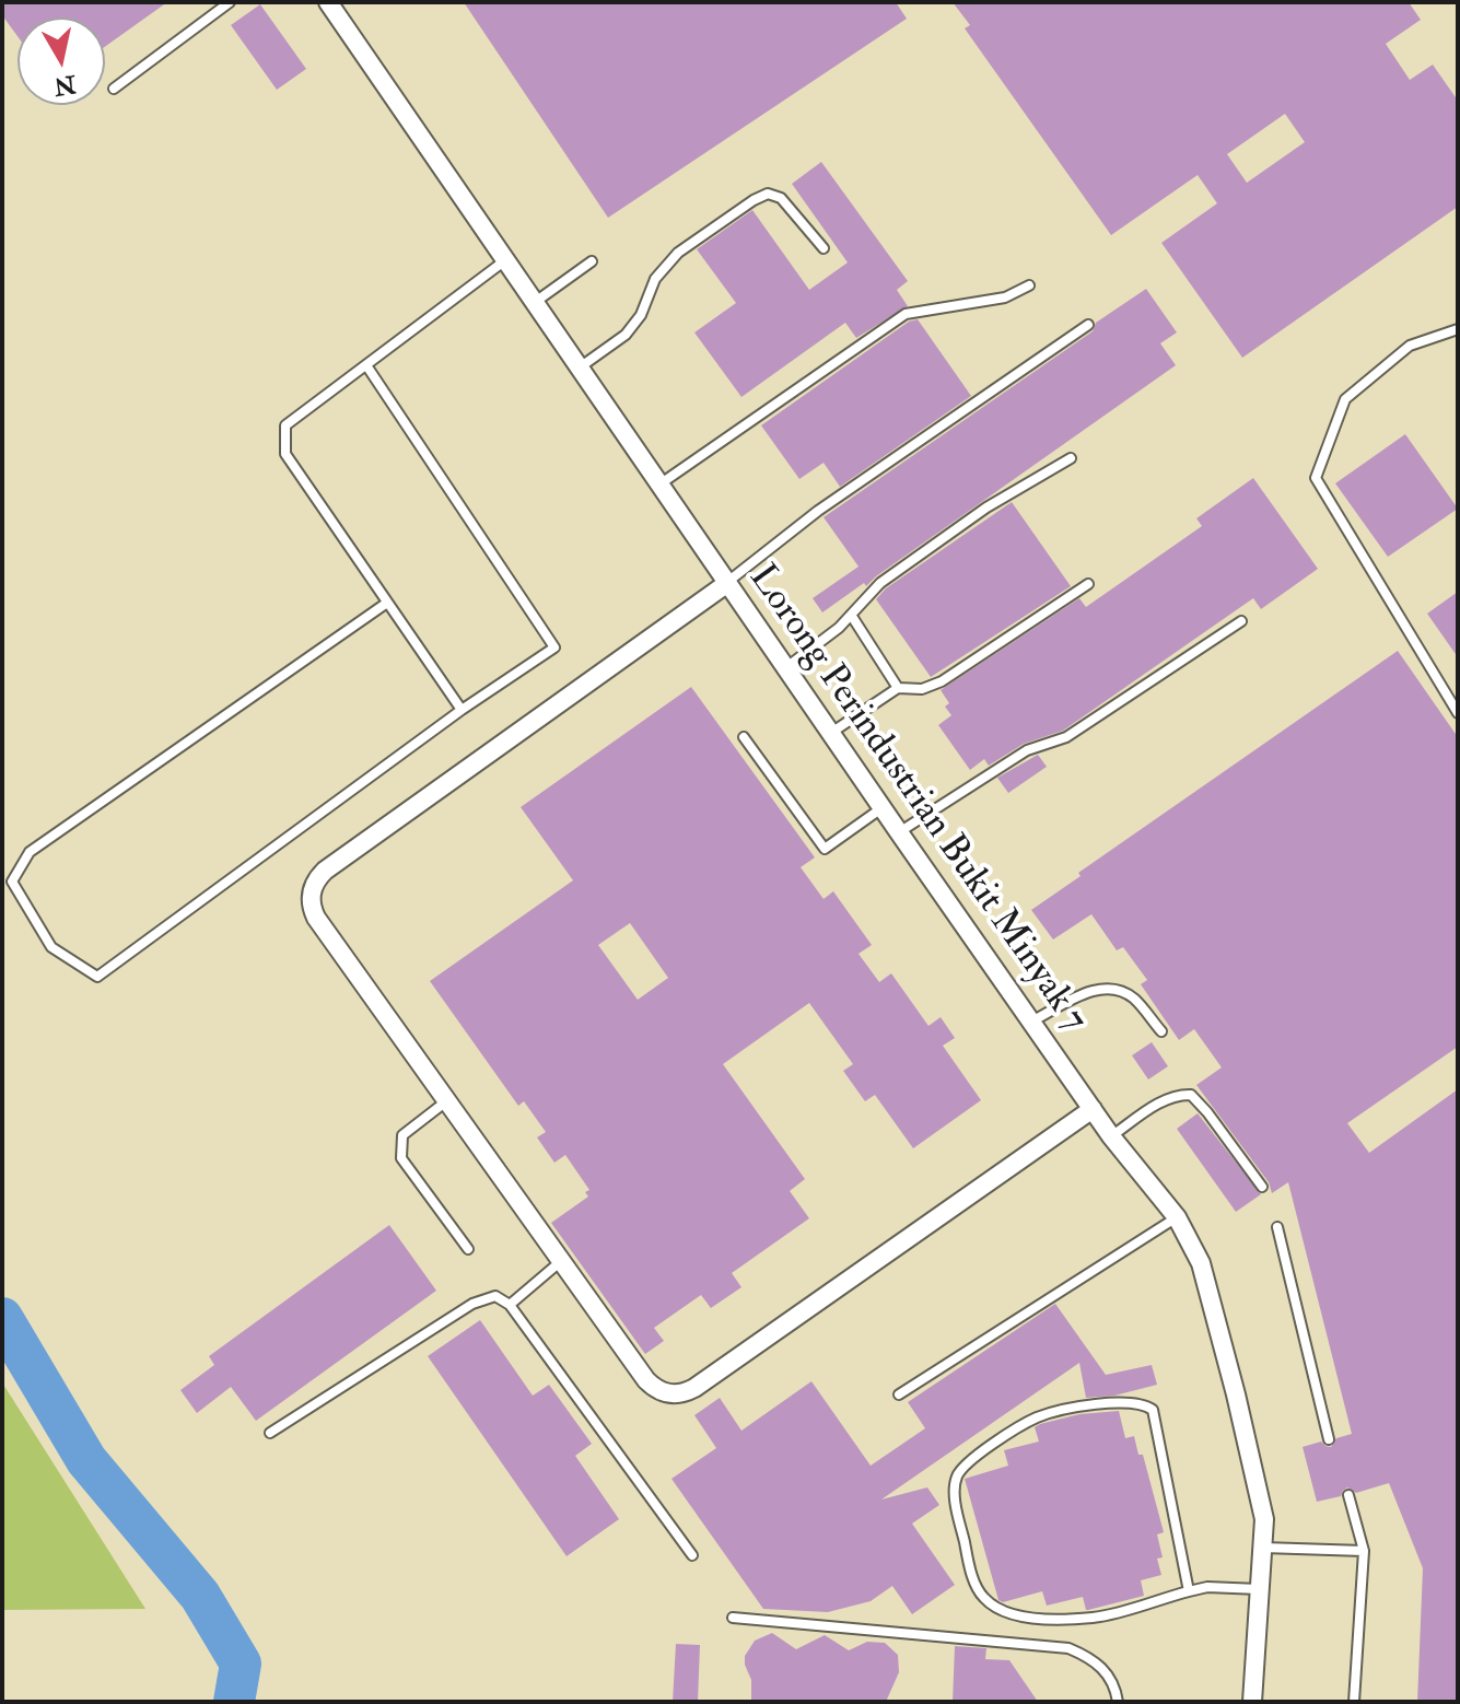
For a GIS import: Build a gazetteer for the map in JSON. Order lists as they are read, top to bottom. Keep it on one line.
{"streets":{"street":["Lorong Perindustrian Bukit Minyak 7"]},"north":"bottom"}
